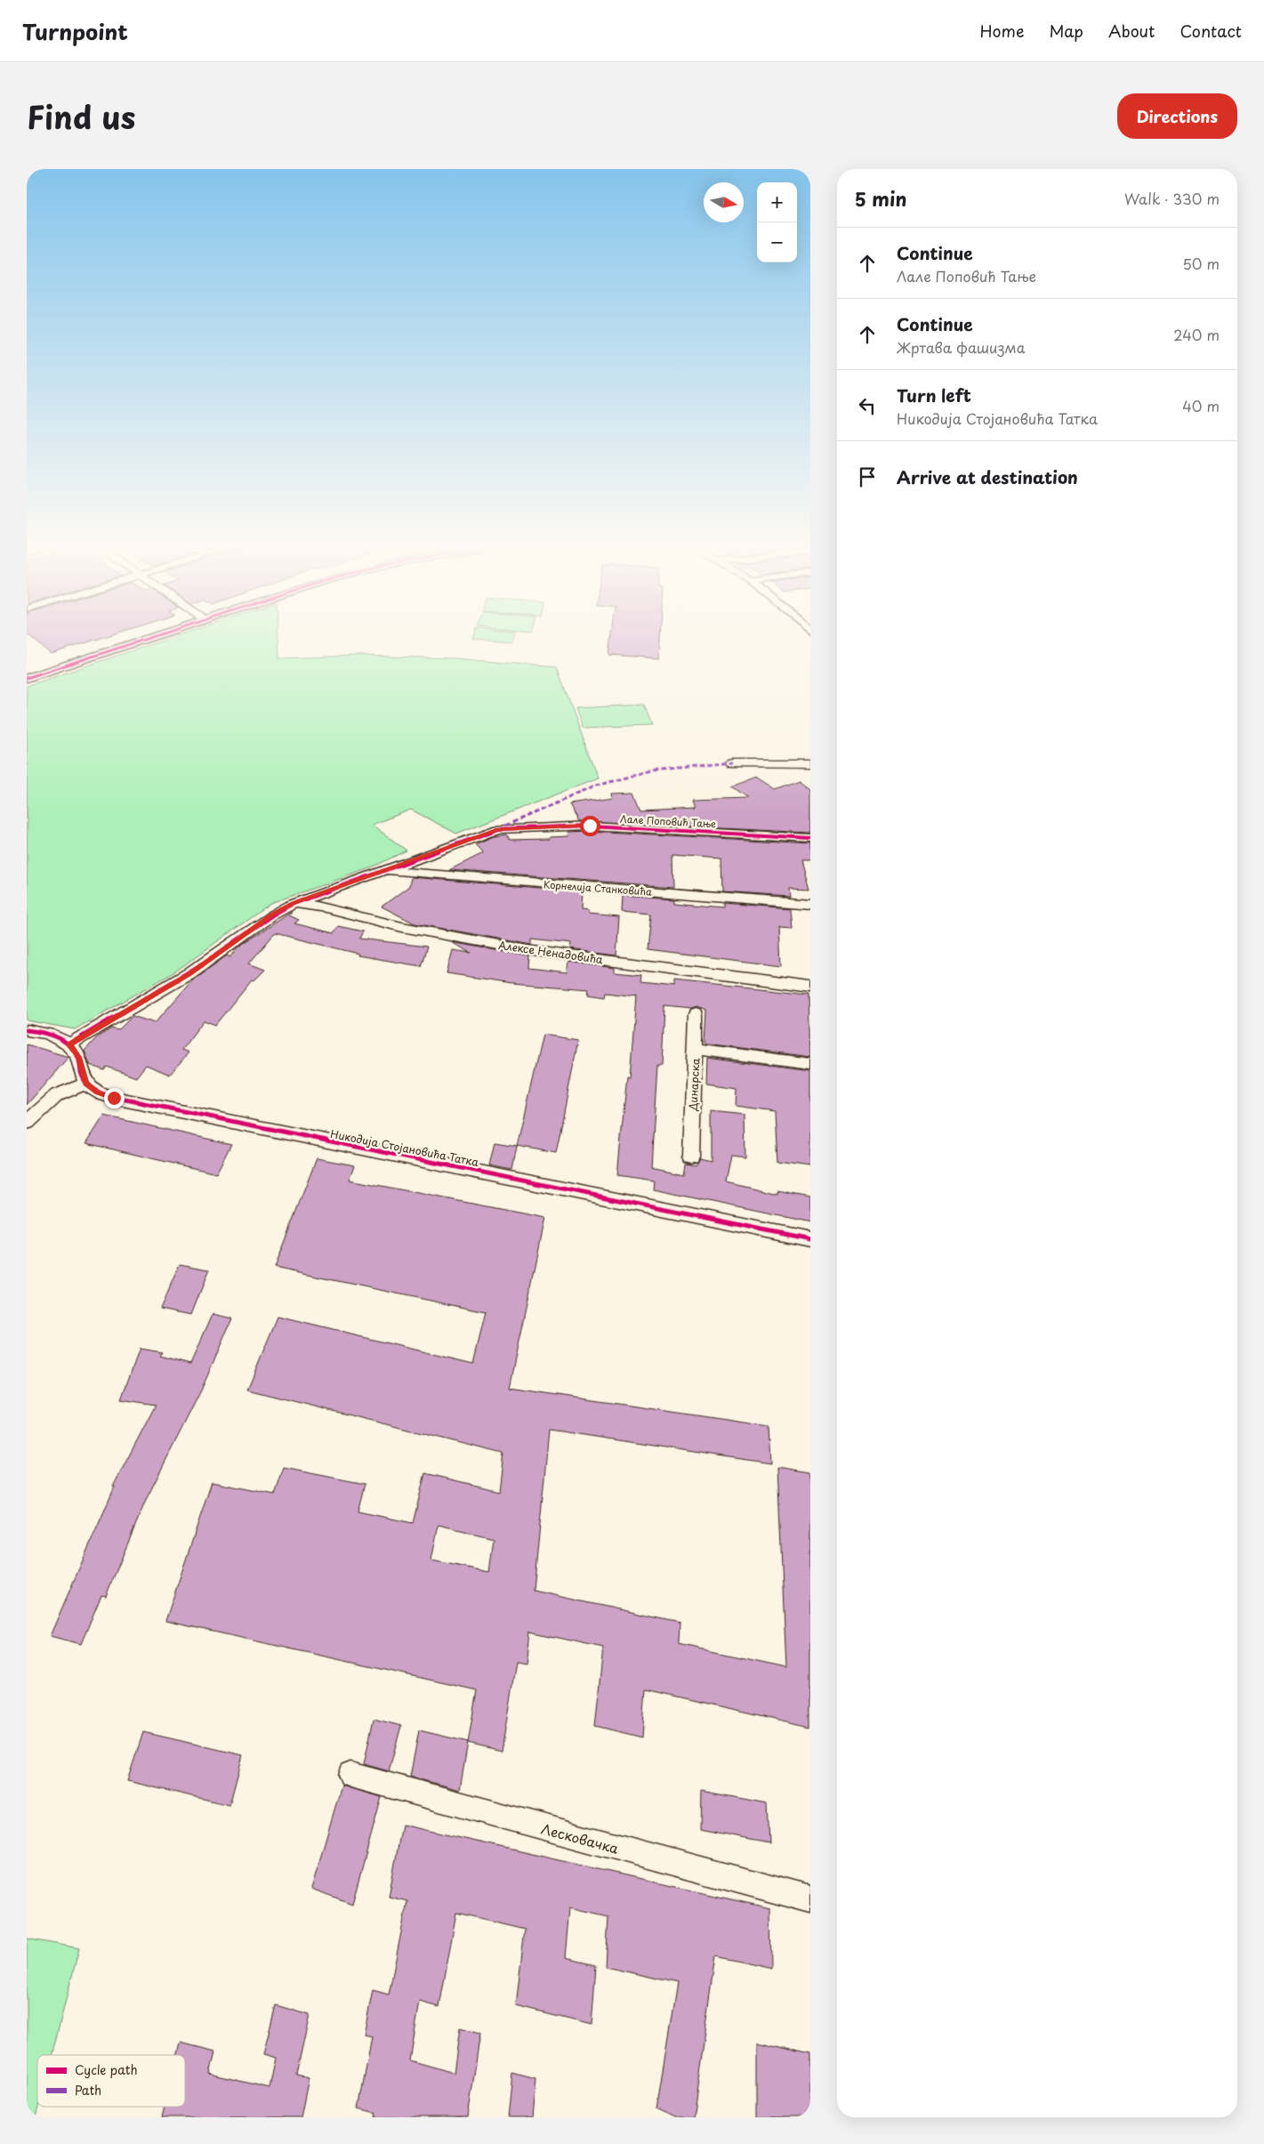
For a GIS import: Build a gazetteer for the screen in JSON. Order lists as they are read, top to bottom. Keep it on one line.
{"streets":{"street":["Лале Поповић Тање","Корнелија Станковића","Алексе Ненадовића","Динарска","Никодија Стојановића Татка","Лесковачка"]},"crossings":[["Лале Поповић Тање","Корнелија Станковића"],["Лале Поповић Тање","Алексе Ненадовића"]],"legend":["Cycle path","Path"],"north":"right","page":{"header":"Turnpoint","nav":["Home","Map","About","Contact"],"title":"Find us","buttons":"Directions","heading":["5 min","Walk · 330 m"],"map_buttons":["+","−"],"list":[["Continue","Лале Поповић Тање","50 m"],["Continue","Жртава фашизма","240 m"],["Turn left","Никодија Стојановића Татка","40 m"],"Arrive at destination"]}}
